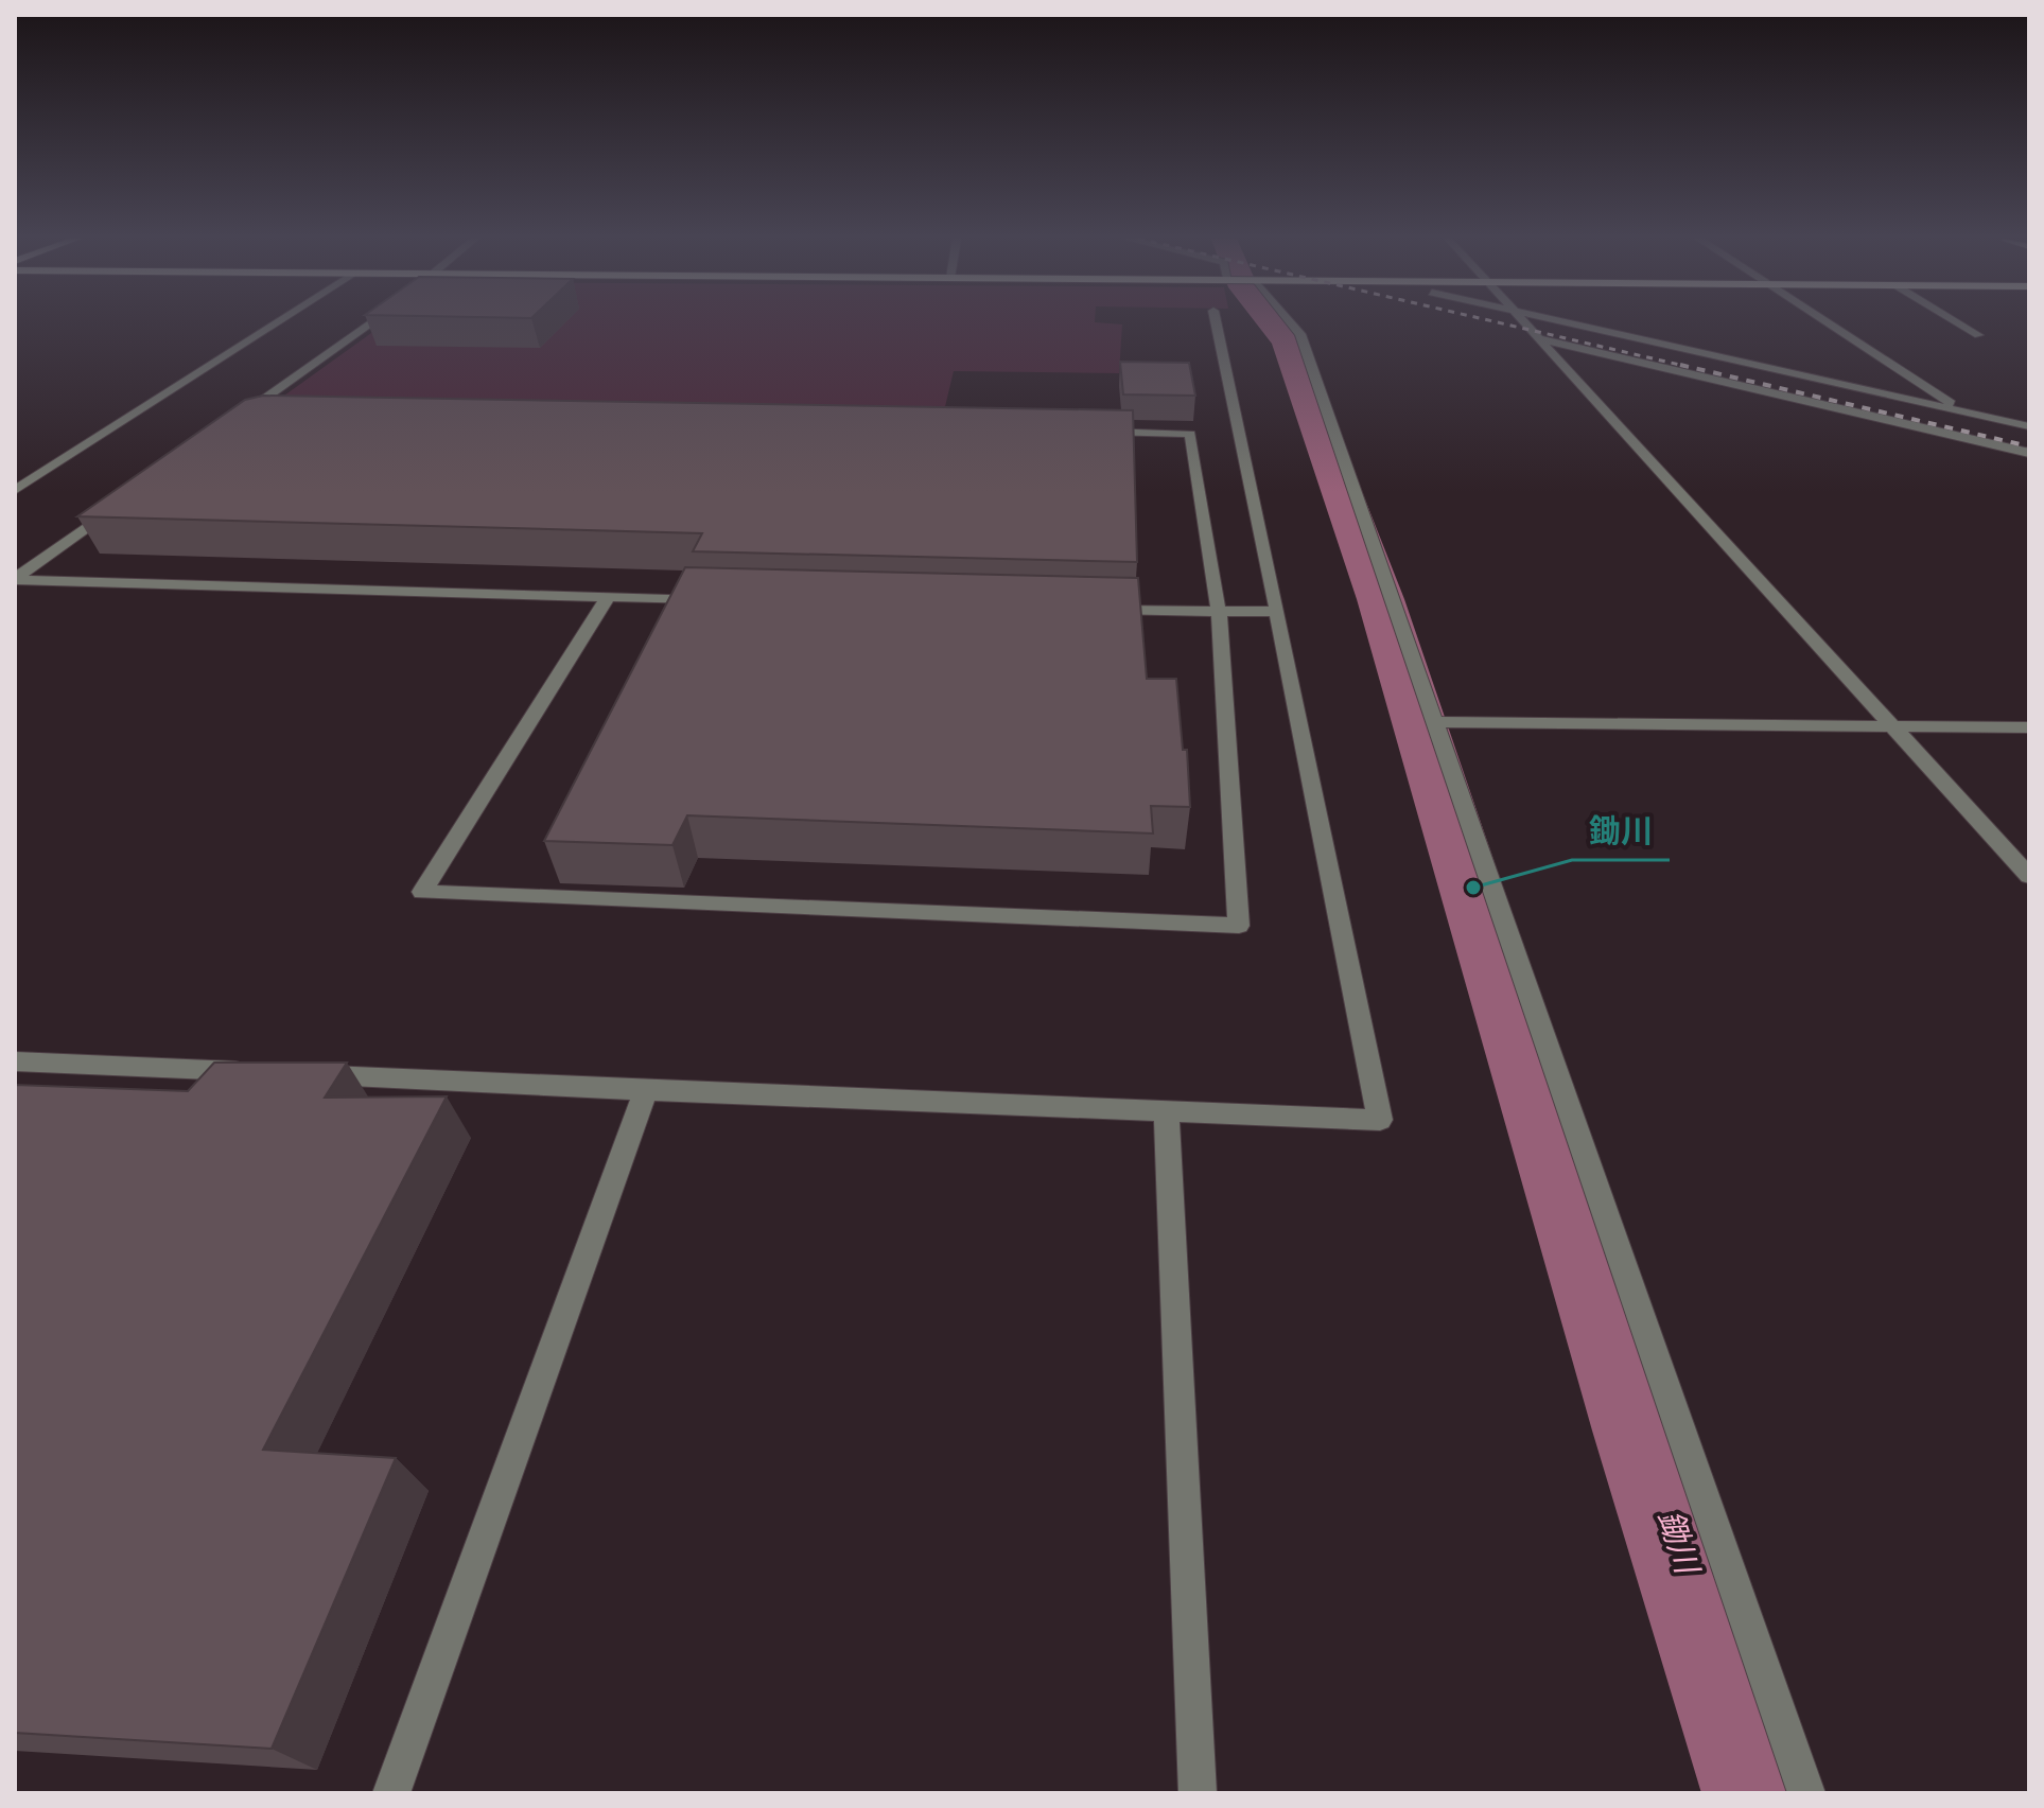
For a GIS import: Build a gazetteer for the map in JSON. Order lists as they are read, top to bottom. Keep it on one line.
{"water":["鋤川"],"places":["鋤川"]}
